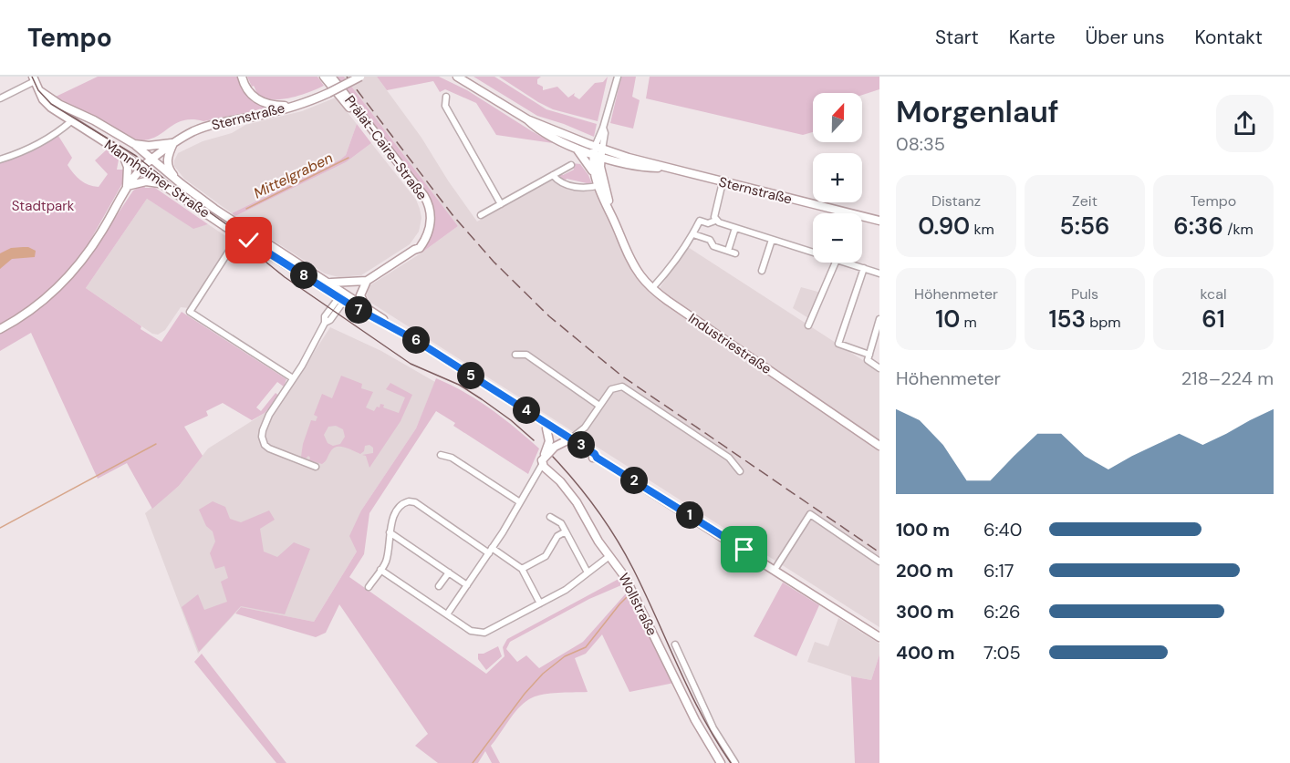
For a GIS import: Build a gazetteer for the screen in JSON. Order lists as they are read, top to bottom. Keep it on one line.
{"streets":{"street":["Sternstraße","Prälat-Caire-Straße","Mannheimer Straße","Industriestraße","Wollstraße"]},"crossings":[["Sternstraße","Mannheimer Straße"],["Sternstraße","Industriestraße"],["Prälat-Caire-Straße","Mannheimer Straße"]],"water":["Mittelgraben"],"parks":["Stadtpark"],"north":"top","page":{"header":"Tempo","nav":["Start","Karte","Über uns","Kontakt"],"heading":["Morgenlauf","08:35"],"map_buttons":["+","−"],"stats":[["Distanz","0.90 km"],["Zeit","5:56"],["Tempo","6:36 /km"],["Höhenmeter","10 m"],["Puls","153 bpm"],["kcal","61"]],"pins":["8","7","6","5","4","3","2","1"],"chart":["Höhenmeter","218–224 m"],"list":[{"name":"100 m","note":"6:40"},{"name":"200 m","note":"6:17"},{"name":"300 m","note":"6:26"},{"name":"400 m","note":"7:05"}]}}
